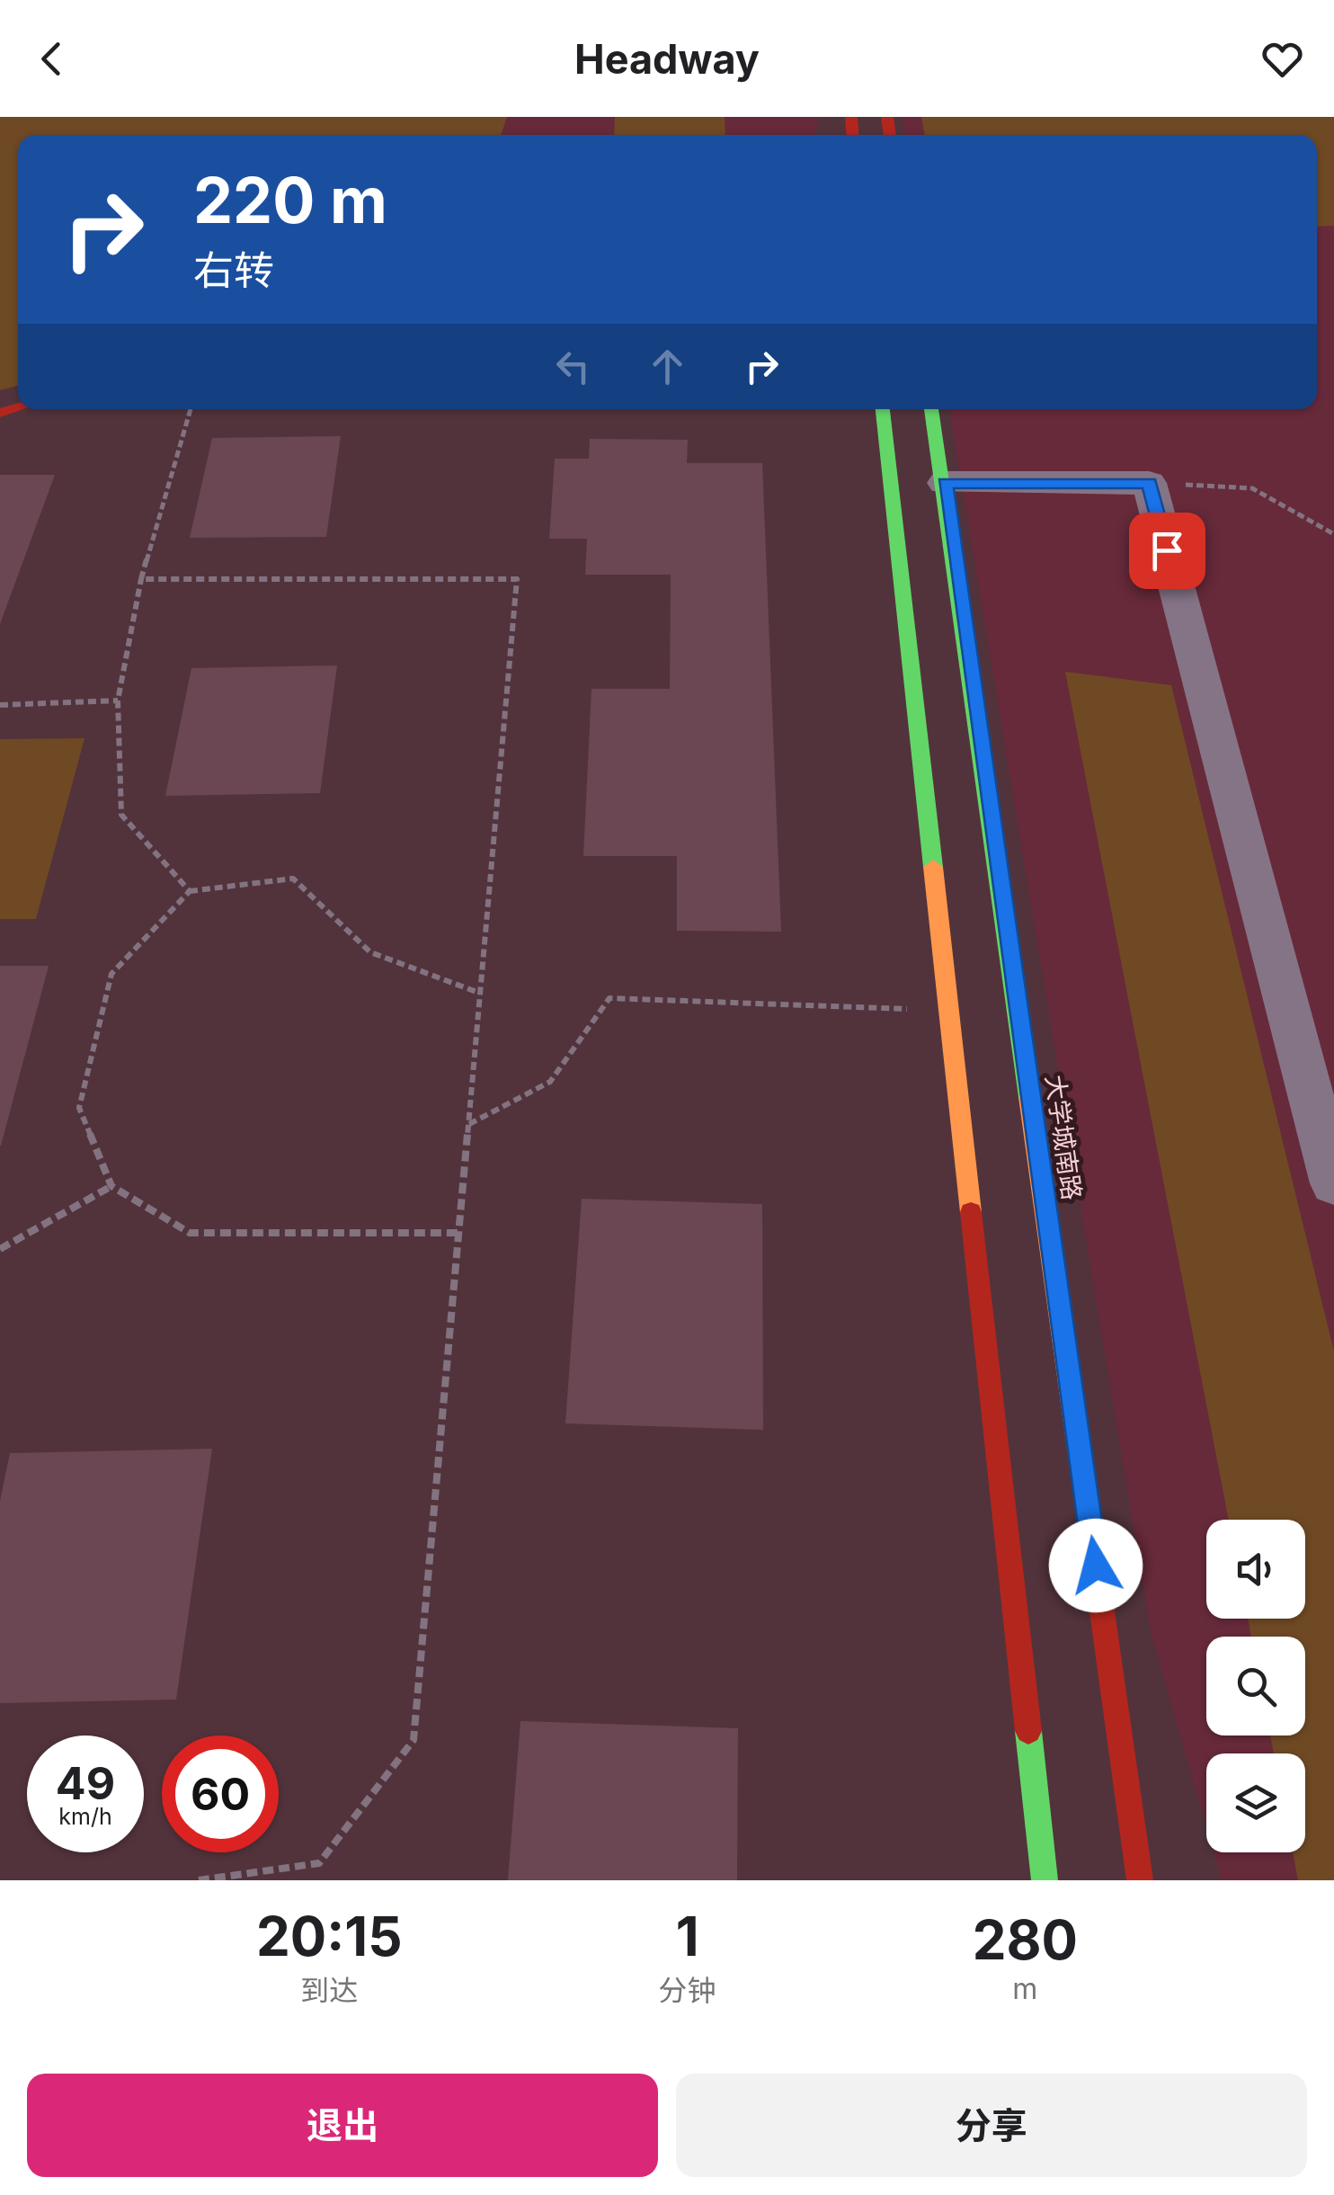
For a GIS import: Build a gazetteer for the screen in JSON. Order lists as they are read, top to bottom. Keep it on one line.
{"streets":{"main road":["大学城南路"]},"page":{"header":"Headway","turn":["220 m","右转"],"speed":"49 km/h","limit":"60","eta":["20:15","到达","1","分钟","280","m"],"buttons":["退出","分享"]}}
